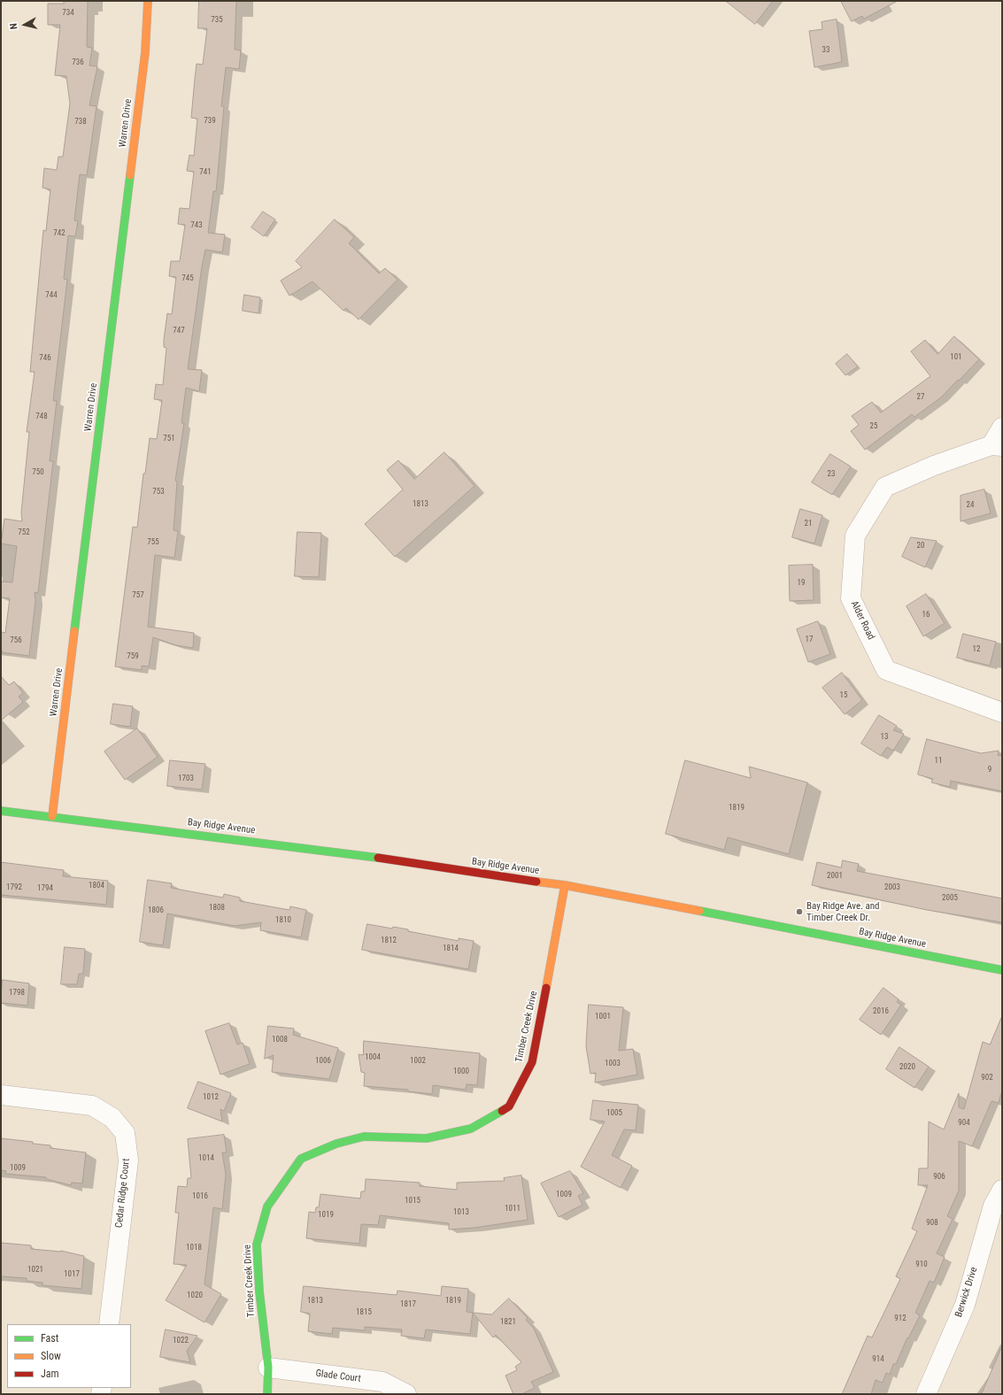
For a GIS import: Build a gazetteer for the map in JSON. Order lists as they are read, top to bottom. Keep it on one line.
{"streets":{"street":["Warren Drive","Alder Road","Bay Ridge Avenue","Timber Creek Drive","Cedar Ridge Court","Berwick Drive","Glade Court"]},"crossings":[["Warren Drive","Bay Ridge Avenue"],["Bay Ridge Avenue","Timber Creek Drive"],["Timber Creek Drive","Glade Court"]],"places":["Bay Ridge Ave. and Timber Creek Dr."],"house_numbers":["734","735","33","736","739","738","741","743","742","745","744","747","101","746","27","748","25","751","750","23","753","1813","24","21","752","755","20","19","757","16","17","756","12","759","15","13","11","9","1703","1819","2001","1804","1792","2003","1794","2005","1808","1806","1810","1812","1814","1798","2016","1001","1008","1004","1006","1002","1003","2020","1000","902","1012","1005","904","1014","1009","906","1009","1016","1015","1011","1013","1019","908","1018","910","1021","1017","1020","1813","1819","1817","1815","912","1821","1022","914"],"legend":["Fast","Slow","Jam"],"north":"left"}
